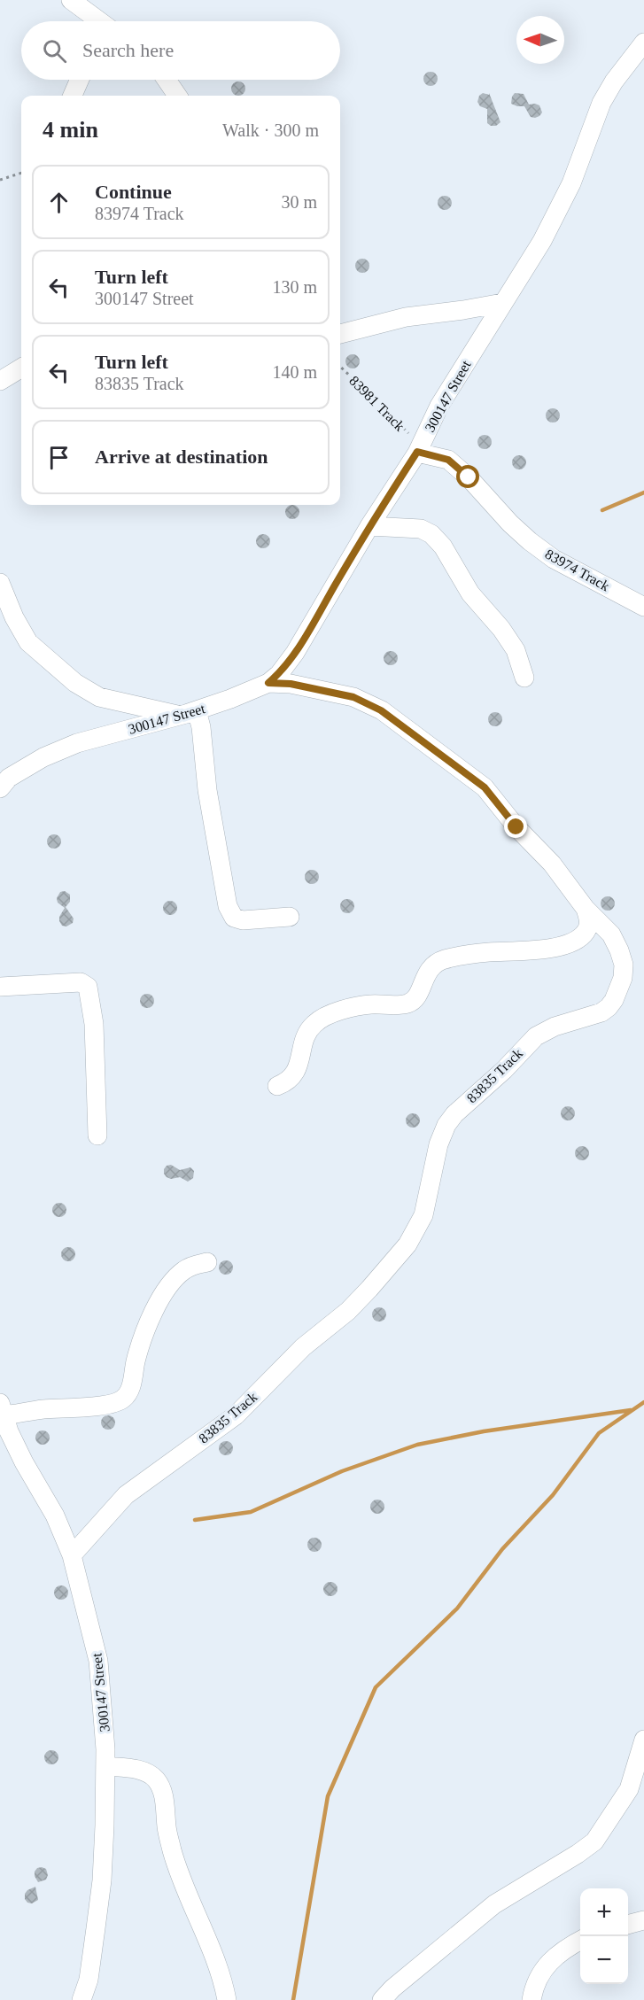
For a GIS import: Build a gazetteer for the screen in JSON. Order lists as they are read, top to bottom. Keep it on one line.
{"streets":{"street":["300147 Street","83974 Track","83835 Track"],"path":["83981 Track"]},"crossings":[["300147 Street","83981 Track"],["300147 Street","83974 Track"],["300147 Street","83835 Track"],["83981 Track","83974 Track"]],"north":"left","page":{"search":"Search here","heading":["4 min","Walk · 300 m"],"list":[["Continue","83974 Track","30 m"],["Turn left","300147 Street","130 m"],["Turn left","83835 Track","140 m"],"Arrive at destination"],"map_buttons":["+","−"]}}
